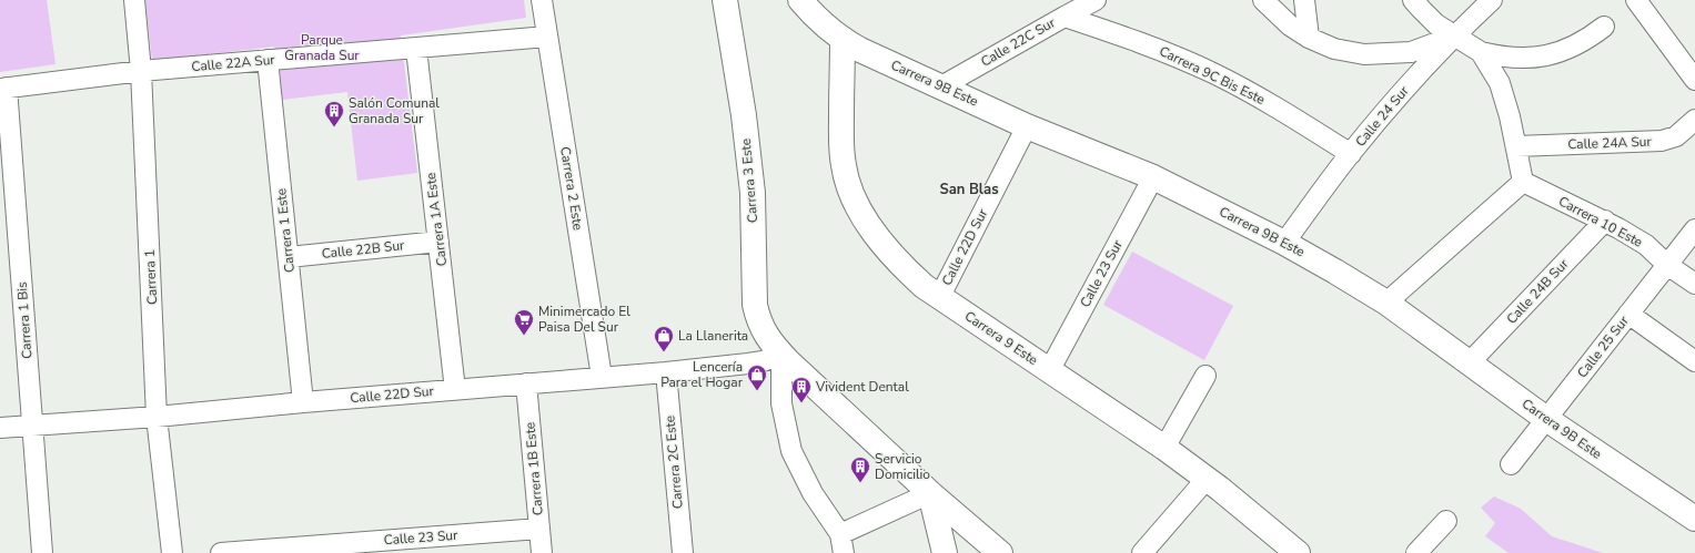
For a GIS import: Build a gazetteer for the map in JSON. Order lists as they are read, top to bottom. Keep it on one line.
{"streets":{"street":["Calle 22C Sur","Calle 22A Sur","Carrera 9C Bis Este","Carrera 9B Este","Calle 24 Sur","Calle 24A Sur","Carrera 3 Este","Carrera 2 Este","Carrera 1A Este","Carrera 10 Este","Carrera 1 Este","Calle 22D Sur","Calle 22B Sur","Calle 23 Sur","Carrera 1","Calle 24B Sur","Carrera 1 Bis","Carrera 9 Este","Calle 25 Sur","Carrera 2C Este","Carrera 1B Este"]},"crossings":[["Calle 22C Sur","Carrera 9C Bis Este"],["Calle 22C Sur","Carrera 9B Este"],["Calle 22A Sur","Carrera 2 Este"],["Calle 22A Sur","Carrera 1A Este"],["Calle 22A Sur","Carrera 1 Este"],["Calle 22A Sur","Carrera 1"],["Calle 22A Sur","Carrera 1 Bis"],["Carrera 9C Bis Este","Calle 24 Sur"],["Carrera 9B Este","Calle 24 Sur"],["Carrera 9B Este","Calle 22D Sur"],["Carrera 9B Este","Calle 23 Sur"],["Carrera 9B Este","Calle 24B Sur"],["Carrera 9B Este","Carrera 9 Este"],["Carrera 9B Este","Calle 25 Sur"],["Carrera 3 Este","Calle 22D Sur"],["Carrera 2 Este","Calle 22D Sur"],["Carrera 1A Este","Calle 22D Sur"],["Carrera 1A Este","Calle 22B Sur"],["Carrera 10 Este","Calle 24B Sur"],["Carrera 10 Este","Calle 25 Sur"],["Carrera 1 Este","Calle 22D Sur"],["Carrera 1 Este","Calle 22B Sur"],["Calle 22D Sur","Carrera 1"],["Calle 22D Sur","Carrera 1 Bis"],["Calle 22D Sur","Carrera 9 Este"],["Calle 22D Sur","Carrera 2C Este"],["Calle 22D Sur","Carrera 1B Este"],["Calle 23 Sur","Carrera 9 Este"],["Calle 23 Sur","Carrera 1B Este"]],"districts":["San Blas"],"parks":["Parque Granada Sur"],"places":{"building":["Salón Comunal Granada Sur","Vivident Dental","Servicio Domicilio"],"supermarket":["Minimercado El Paisa Del Sur"],"shop":["La Llanerita","Lencería Para el Hogar"]}}
